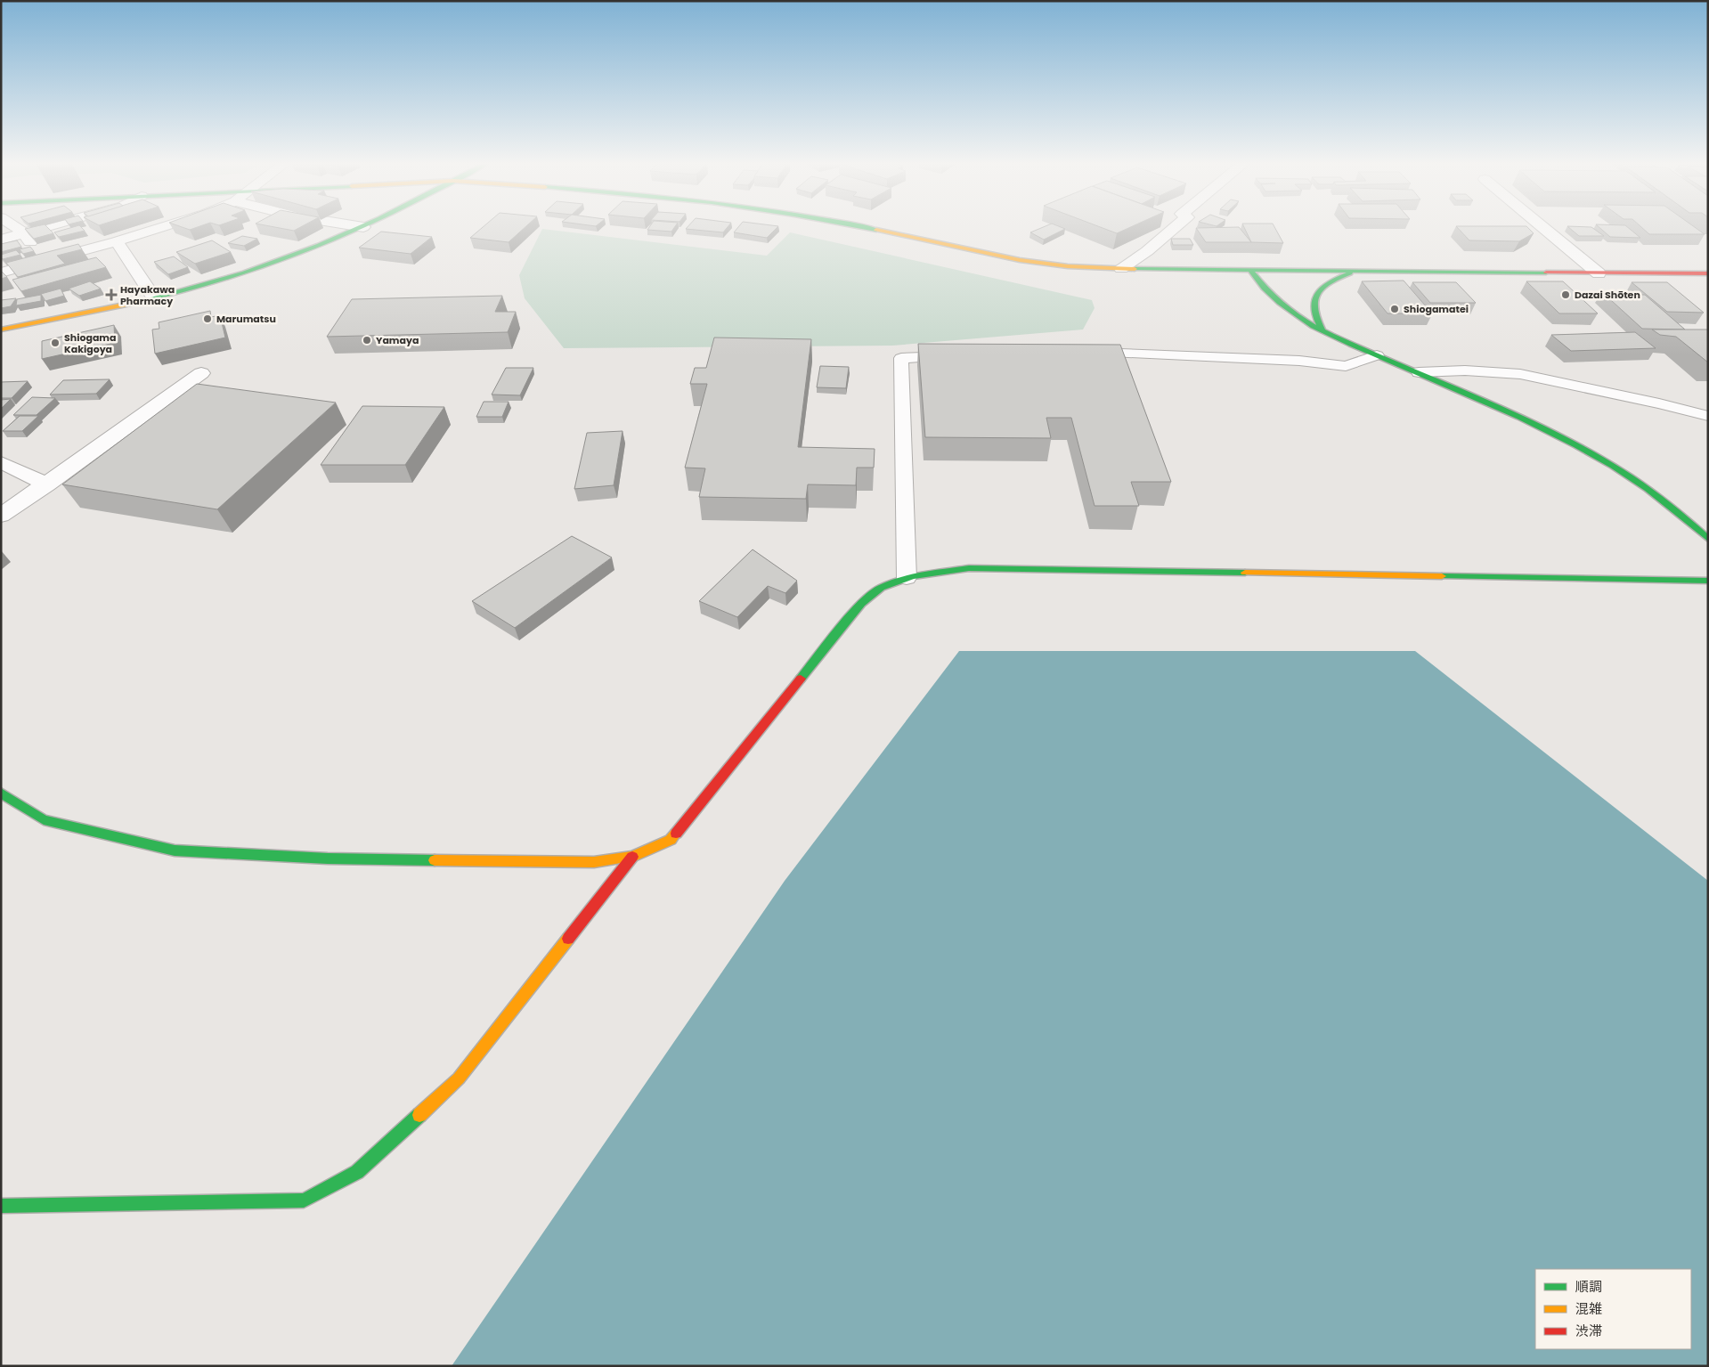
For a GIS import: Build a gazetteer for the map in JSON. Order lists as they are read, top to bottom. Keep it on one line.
{"places":{"health":["Hayakawa Pharmacy"],"other":["Dazai Shōten","Shiogamatei","Marumatsu","Yamaya","Shiogama Kakigoya"]},"legend":["順調","混雑","渋滞"]}
